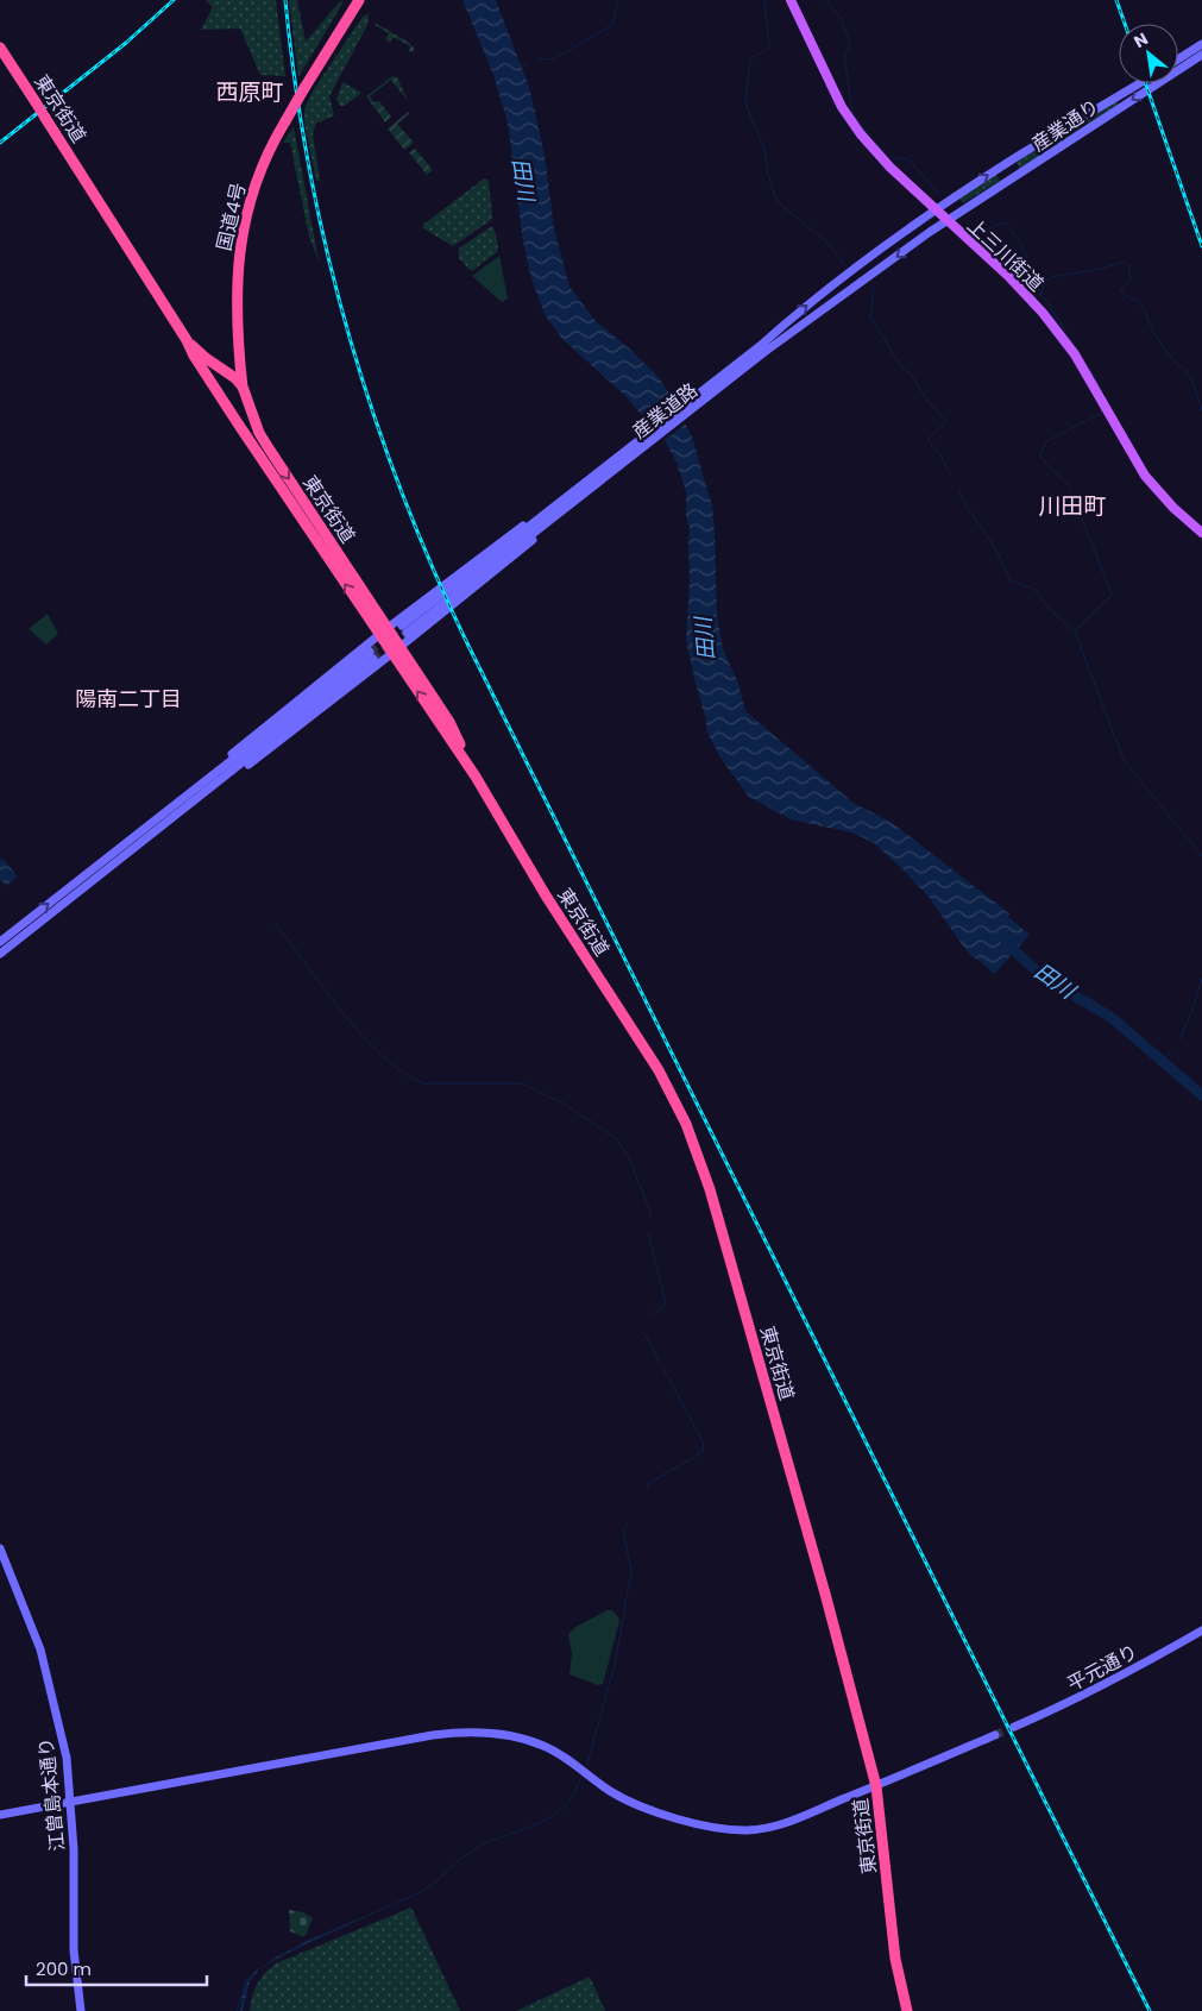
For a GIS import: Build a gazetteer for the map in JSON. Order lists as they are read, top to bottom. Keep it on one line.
{"streets":{"highway":["東京街道","国道4号"],"main road":["上三川街道"],"street":["産業通り","産業道路","平元通り","江曽島本通り"]},"crossings":[["東京街道","国道4号"],["産業通り","上三川街道"],["産業通り","産業道路"],["上三川街道","産業道路"]],"districts":["西原町","川田町","陽南二丁目"],"water":["田川"],"scale_bar":"200 m","north":"top left"}
